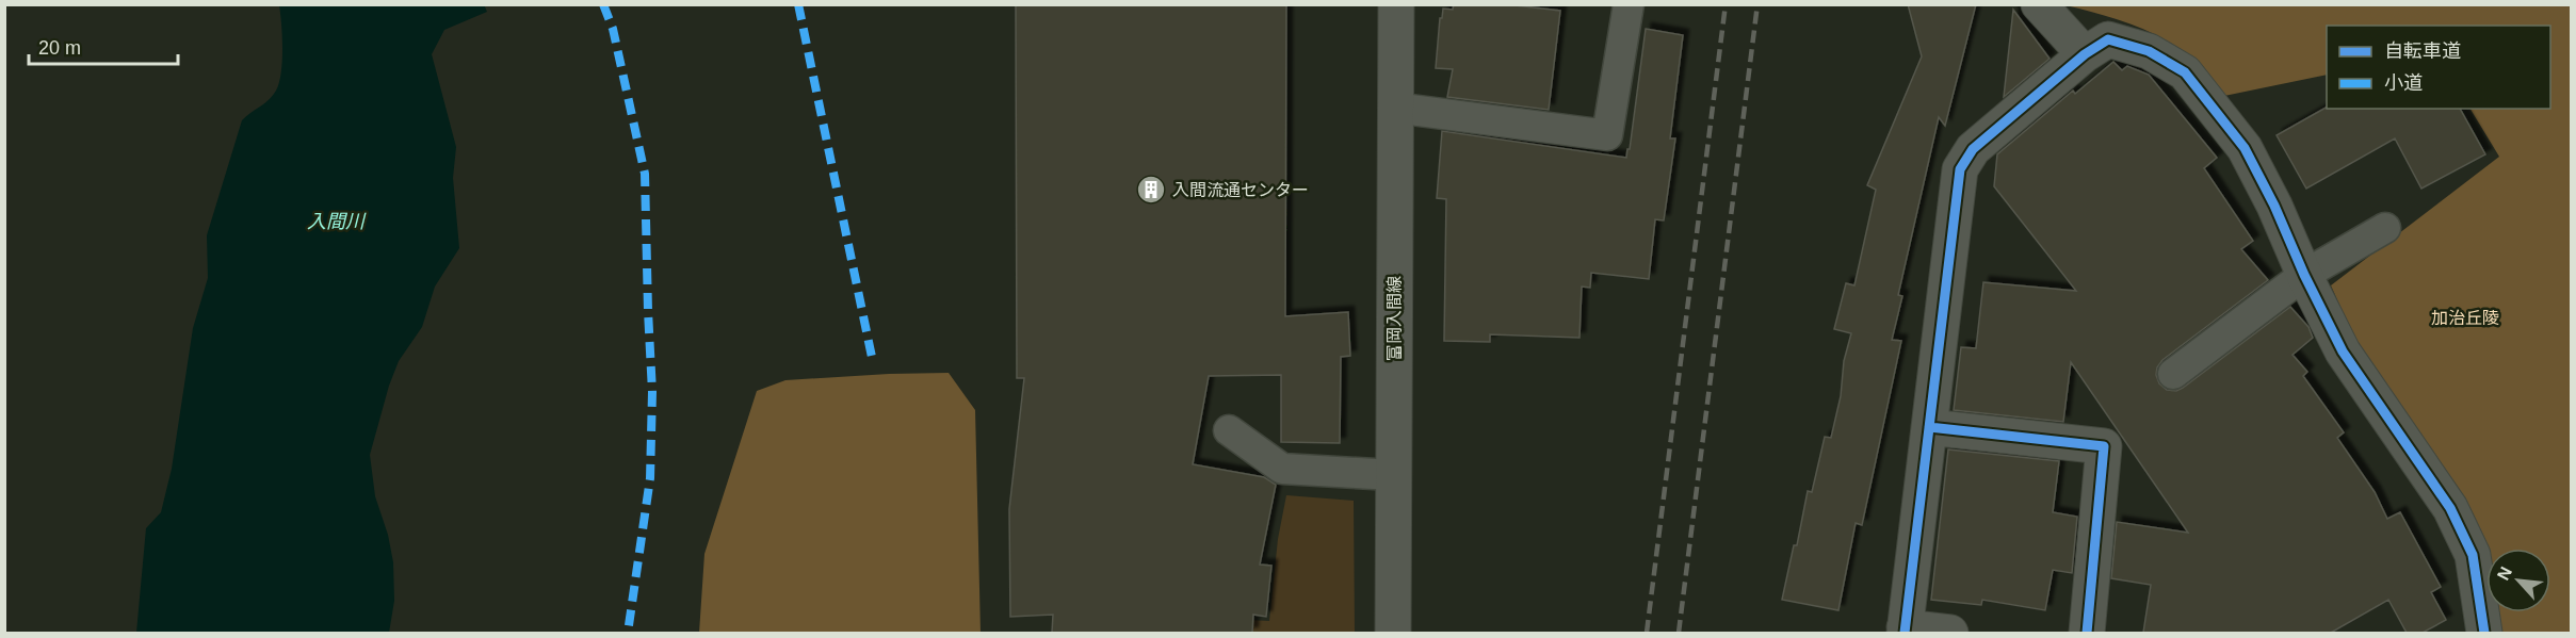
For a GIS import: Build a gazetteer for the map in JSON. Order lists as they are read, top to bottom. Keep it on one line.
{"streets":{"street":["富岡入間線"]},"water":["入間川"],"parks":["加治丘陵"],"places":{"building":["入間流通センター"]},"legend":["自転車道","小道"],"scale_bar":"20 m","north":"top left"}
